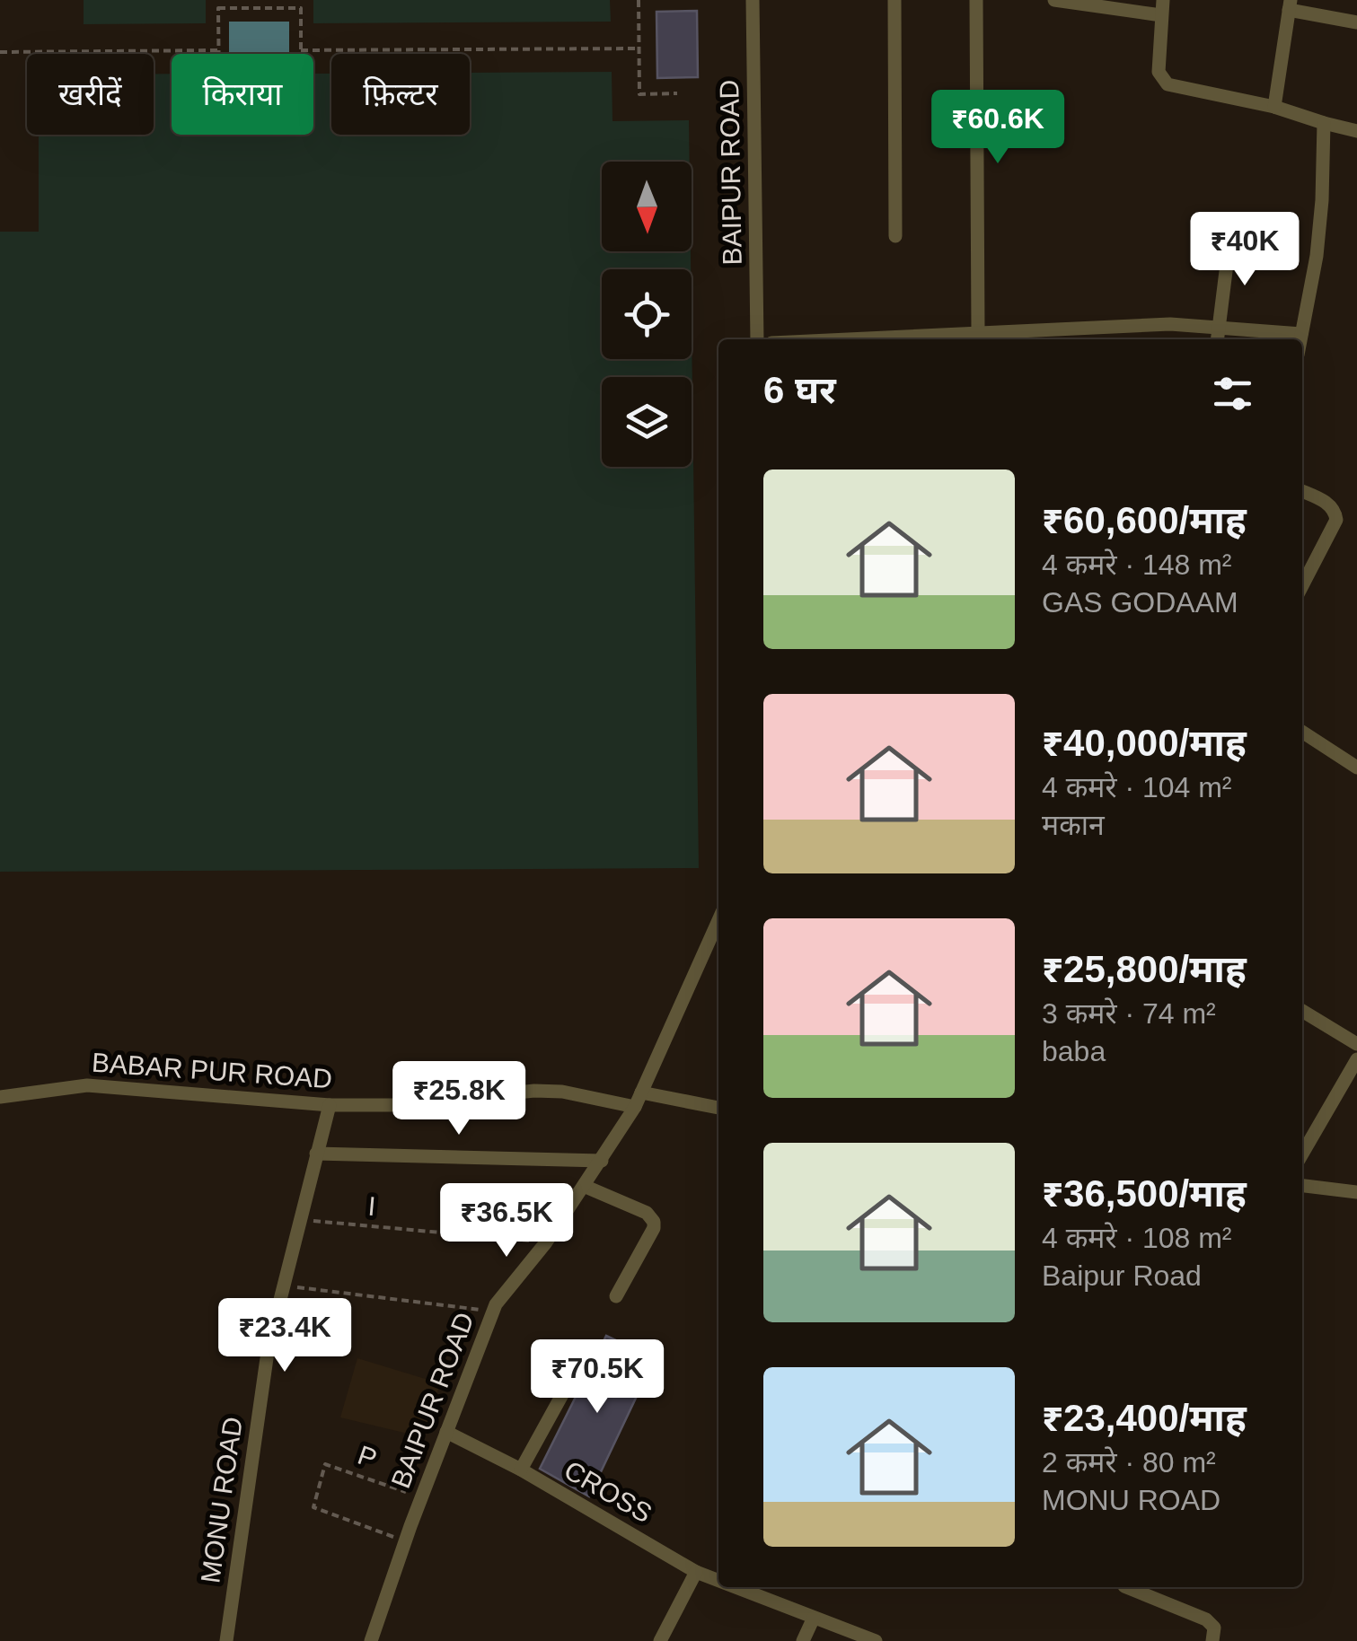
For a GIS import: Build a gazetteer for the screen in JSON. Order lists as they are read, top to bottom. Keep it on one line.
{"streets":{"street":["BAIPUR ROAD","BABAR PUR ROAD","CROSS","MONU ROAD"],"path":["I","P"]},"crossings":[["BAIPUR ROAD","BABAR PUR ROAD"],["BAIPUR ROAD","I"],["BAIPUR ROAD","P"],["BAIPUR ROAD","CROSS"],["BABAR PUR ROAD","MONU ROAD"],["I","MONU ROAD"]],"north":"bottom","page":{"chip":["खरीदें","किराया","फ़िल्टर"],"price":["₹60.6K","₹40K","₹25.8K","₹36.5K","₹23.4K","₹70.5K"],"heading":"6 घर","list":[{"name":"₹60,600/माह","note":"4 कमरे · 148 m² · GAS GODAAM"},{"name":"₹40,000/माह","note":"4 कमरे · 104 m² · मकान"},{"name":"₹25,800/माह","note":"3 कमरे · 74 m² · baba"},{"name":"₹36,500/माह","note":"4 कमरे · 108 m² · Baipur Road"},{"name":"₹23,400/माह","note":"2 कमरे · 80 m² · MONU ROAD"}]}}
